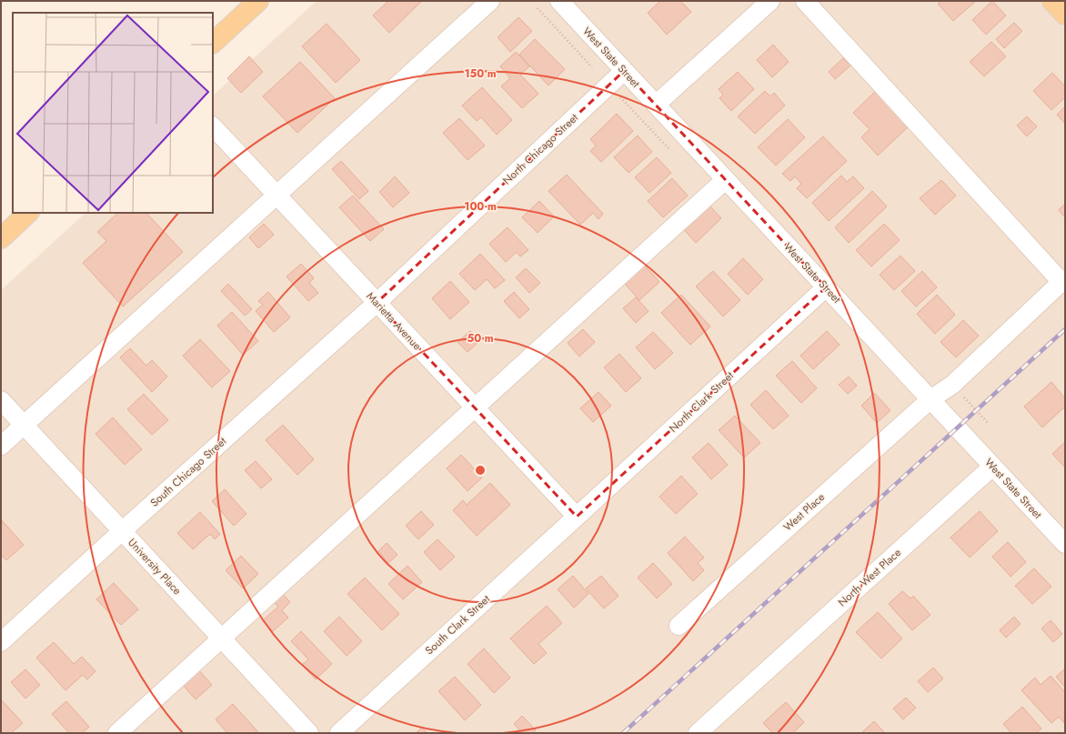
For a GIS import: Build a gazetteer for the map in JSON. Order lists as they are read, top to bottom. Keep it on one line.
{"streets":{"street":["West State Street","North Chicago Street","Marietta Avenue","North Clark Street","South Chicago Street","West Place","University Place","North West Place","South Clark Street"]},"crossings":[["West State Street","North Chicago Street"],["West State Street","North Clark Street"],["West State Street","West Place"],["West State Street","North West Place"],["North Chicago Street","Marietta Avenue"],["North Chicago Street","South Chicago Street"],["Marietta Avenue","North Clark Street"],["Marietta Avenue","South Chicago Street"],["Marietta Avenue","South Clark Street"],["North Clark Street","South Clark Street"],["South Chicago Street","University Place"]],"rings":["150 m","100 m","50 m"]}
